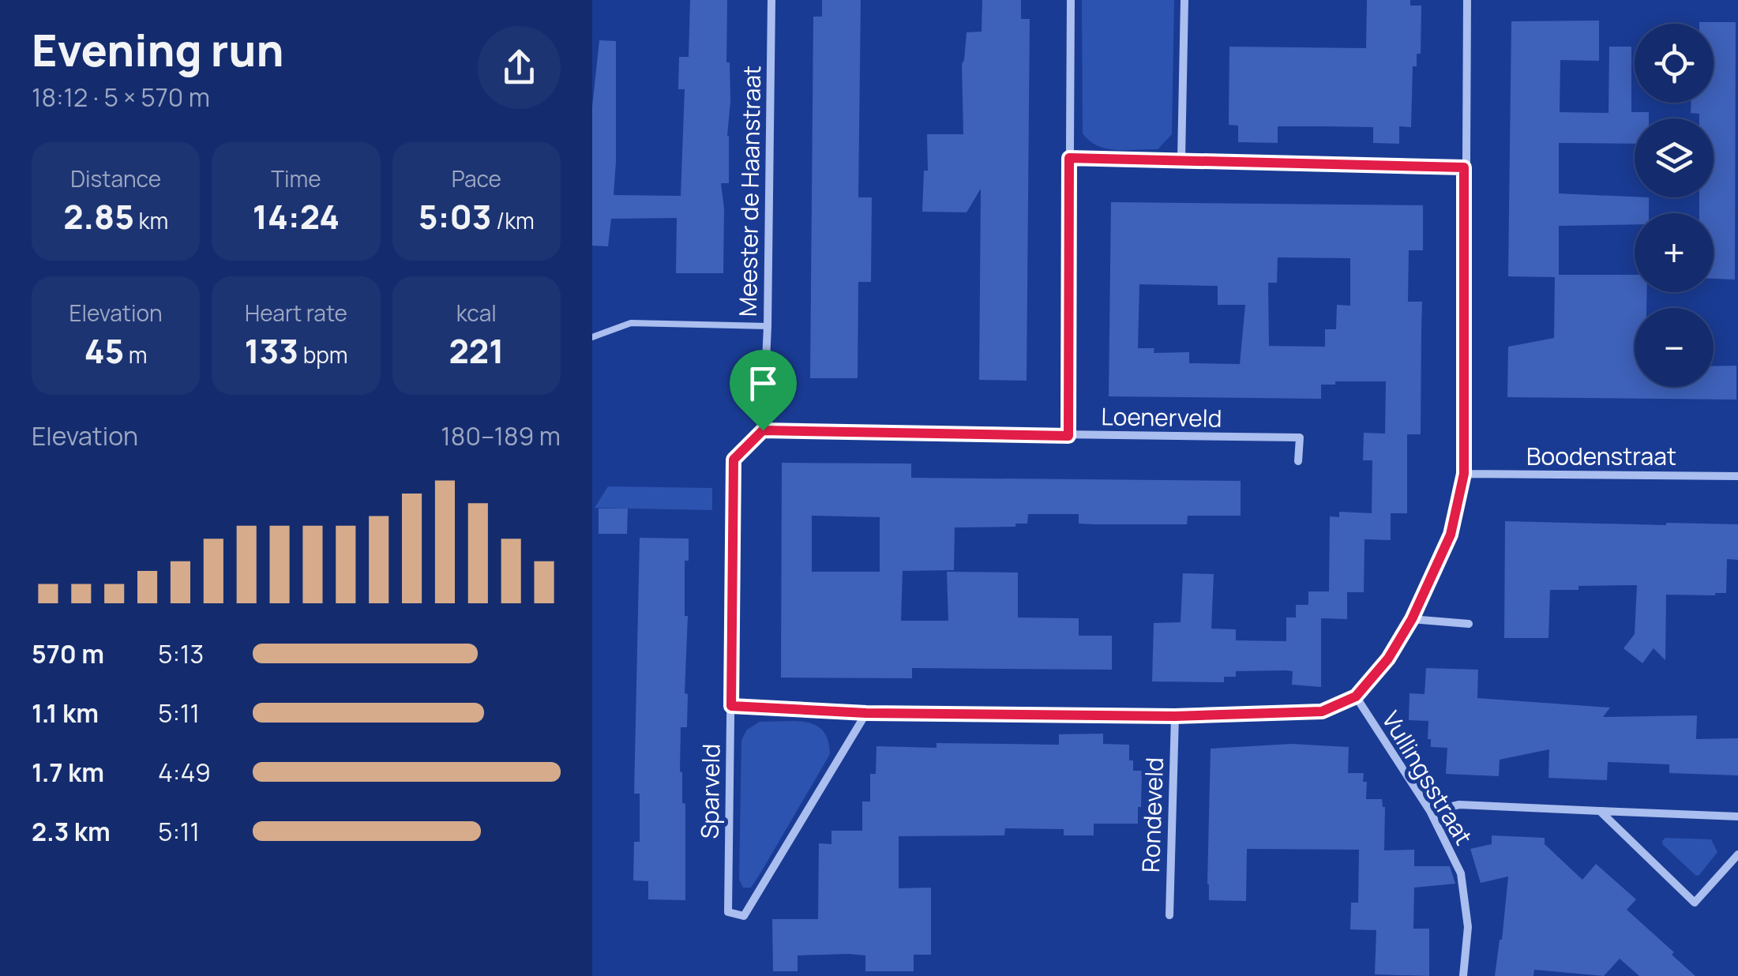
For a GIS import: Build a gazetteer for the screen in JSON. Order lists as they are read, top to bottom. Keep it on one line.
{"streets":{"street":["Meester de Haanstraat","Loenerveld","Boodenstraat","Vullingsstraat","Sparveld","Rondeveld"]},"crossings":[["Meester de Haanstraat","Loenerveld"],["Meester de Haanstraat","Sparveld"],["Loenerveld","Sparveld"],["Boodenstraat","Vullingsstraat"]],"page":{"heading":["Evening run","18:12 · 5 × 570 m"],"map_buttons":["+","−"],"stats":[["Distance","2.85 km"],["Time","14:24"],["Pace","5:03 /km"],["Elevation","45 m"],["Heart rate","133 bpm"],["kcal","221"]],"chart":["Elevation","180–189 m"],"list":[{"name":"570 m","note":"5:13"},{"name":"1.1 km","note":"5:11"},{"name":"1.7 km","note":"4:49"},{"name":"2.3 km","note":"5:11"}]}}
